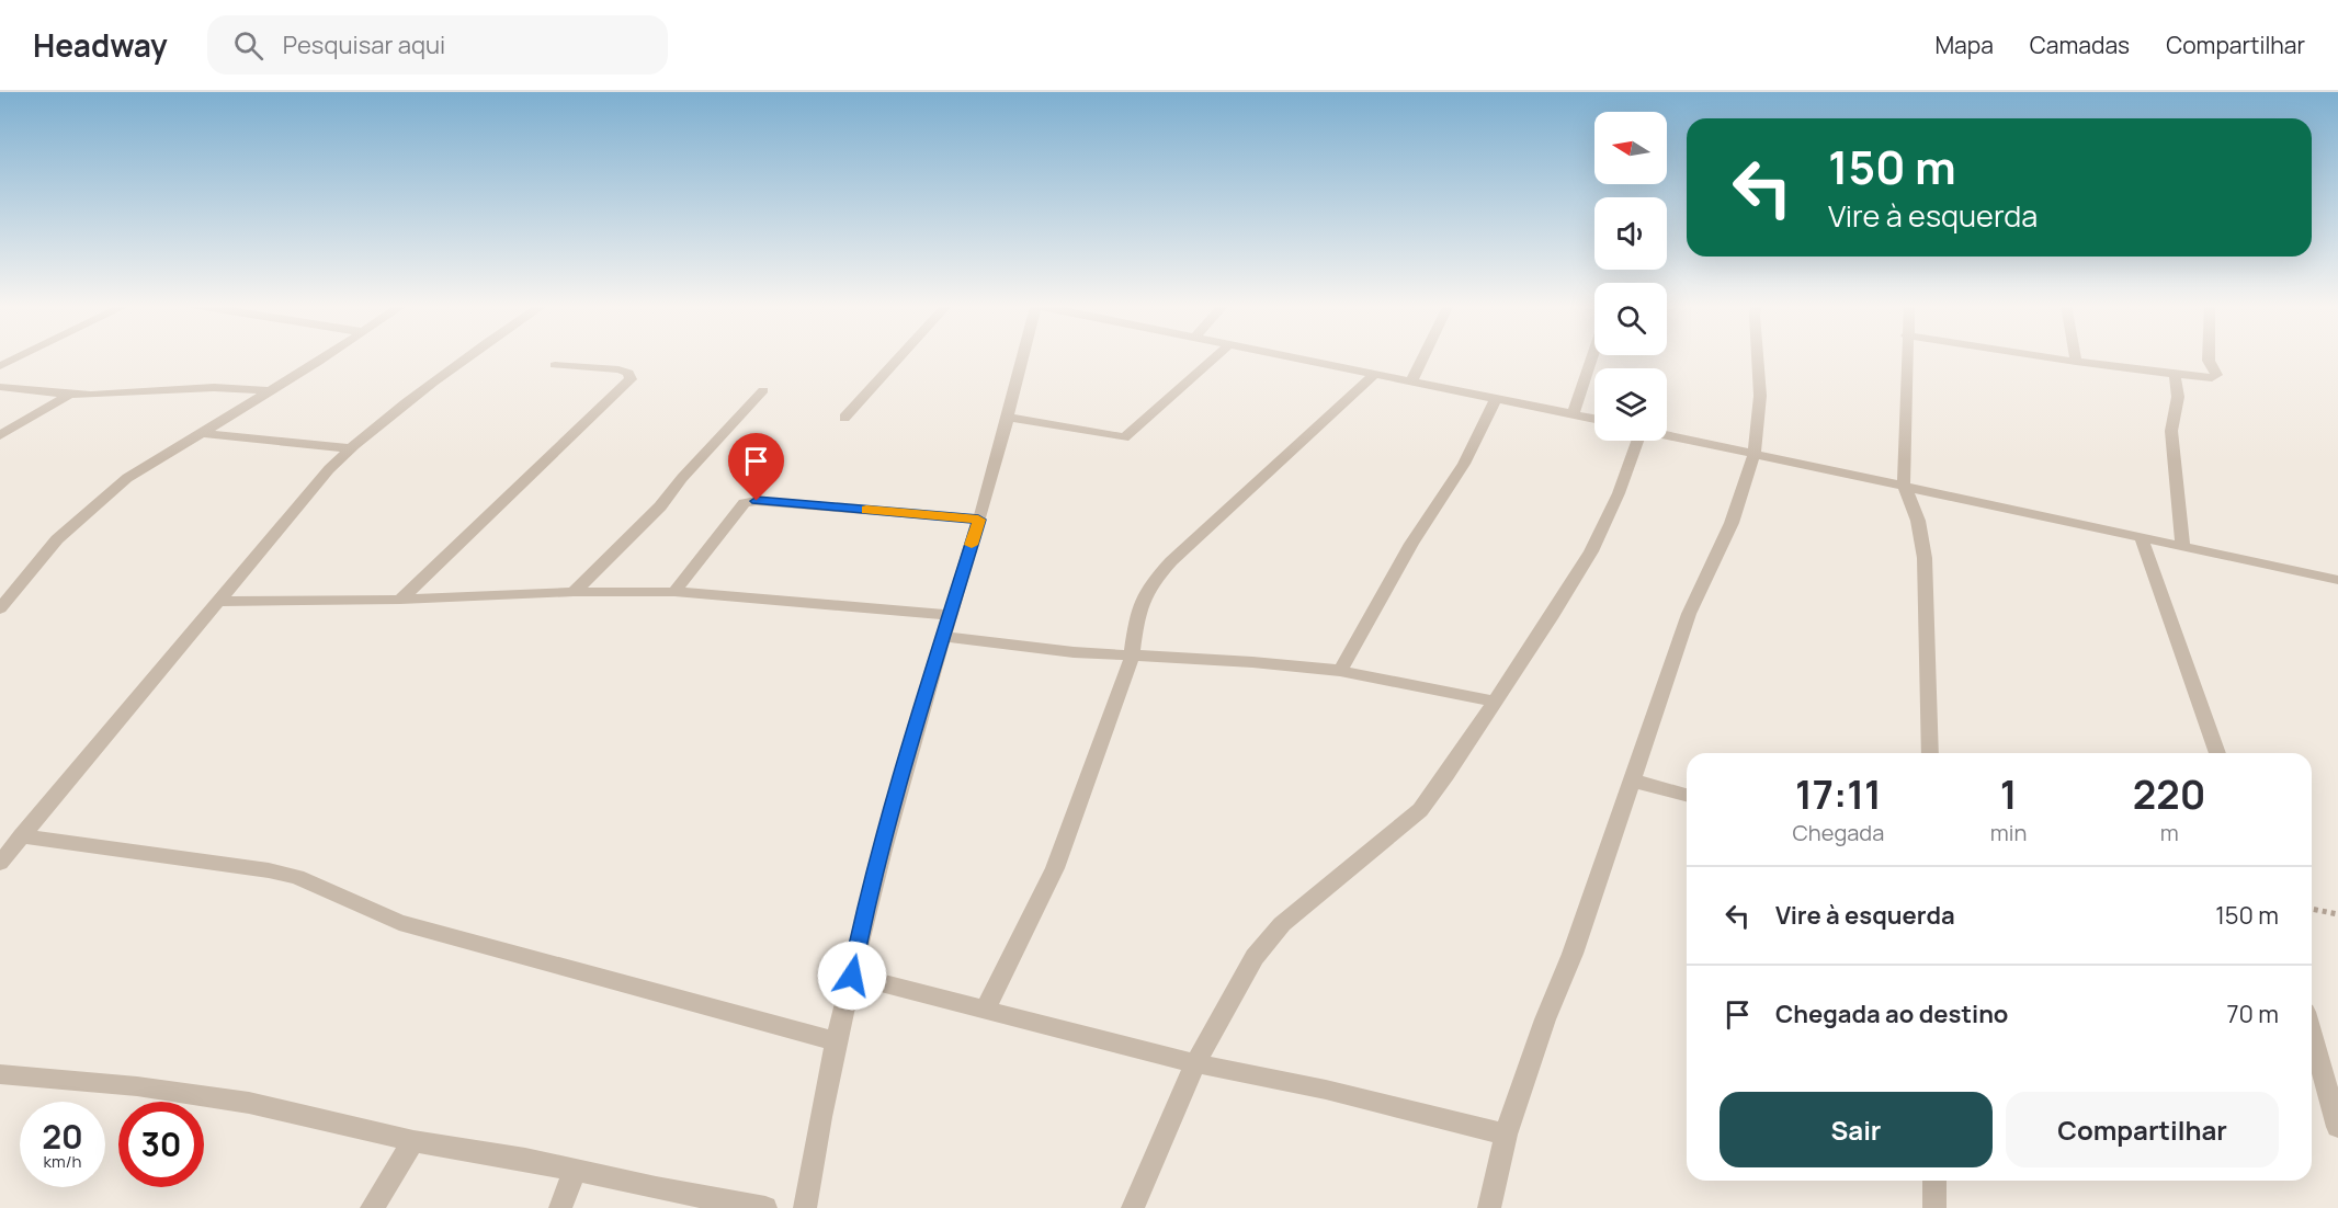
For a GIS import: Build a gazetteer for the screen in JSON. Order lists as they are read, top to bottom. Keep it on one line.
{"north":"left","page":{"header":"Headway","search":"Pesquisar aqui","nav":["Mapa","Camadas","Compartilhar"],"turn":["150 m","Vire à esquerda"],"eta":["17:11","Chegada","1","min","220","m"],"list":[{"name":"Vire à esquerda","value":"150 m"},{"name":"Chegada ao destino","value":"70 m"}],"buttons":["Sair","Compartilhar"],"speed":"20 km/h","limit":"30"}}
